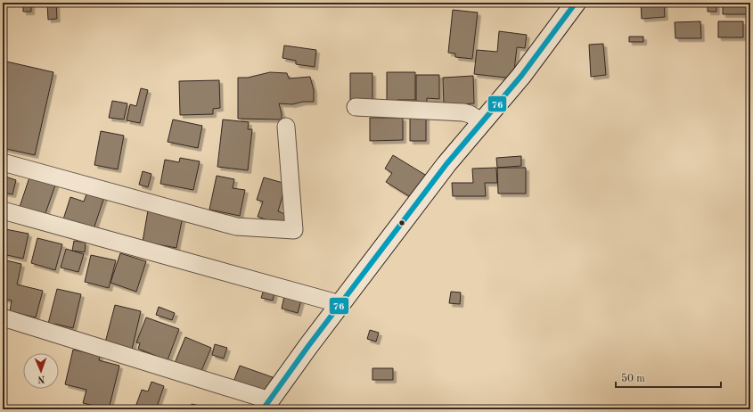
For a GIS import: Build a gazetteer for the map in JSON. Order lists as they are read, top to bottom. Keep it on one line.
{"lines":["transit line 76"],"scale_bar":"50 m","north":"bottom"}
